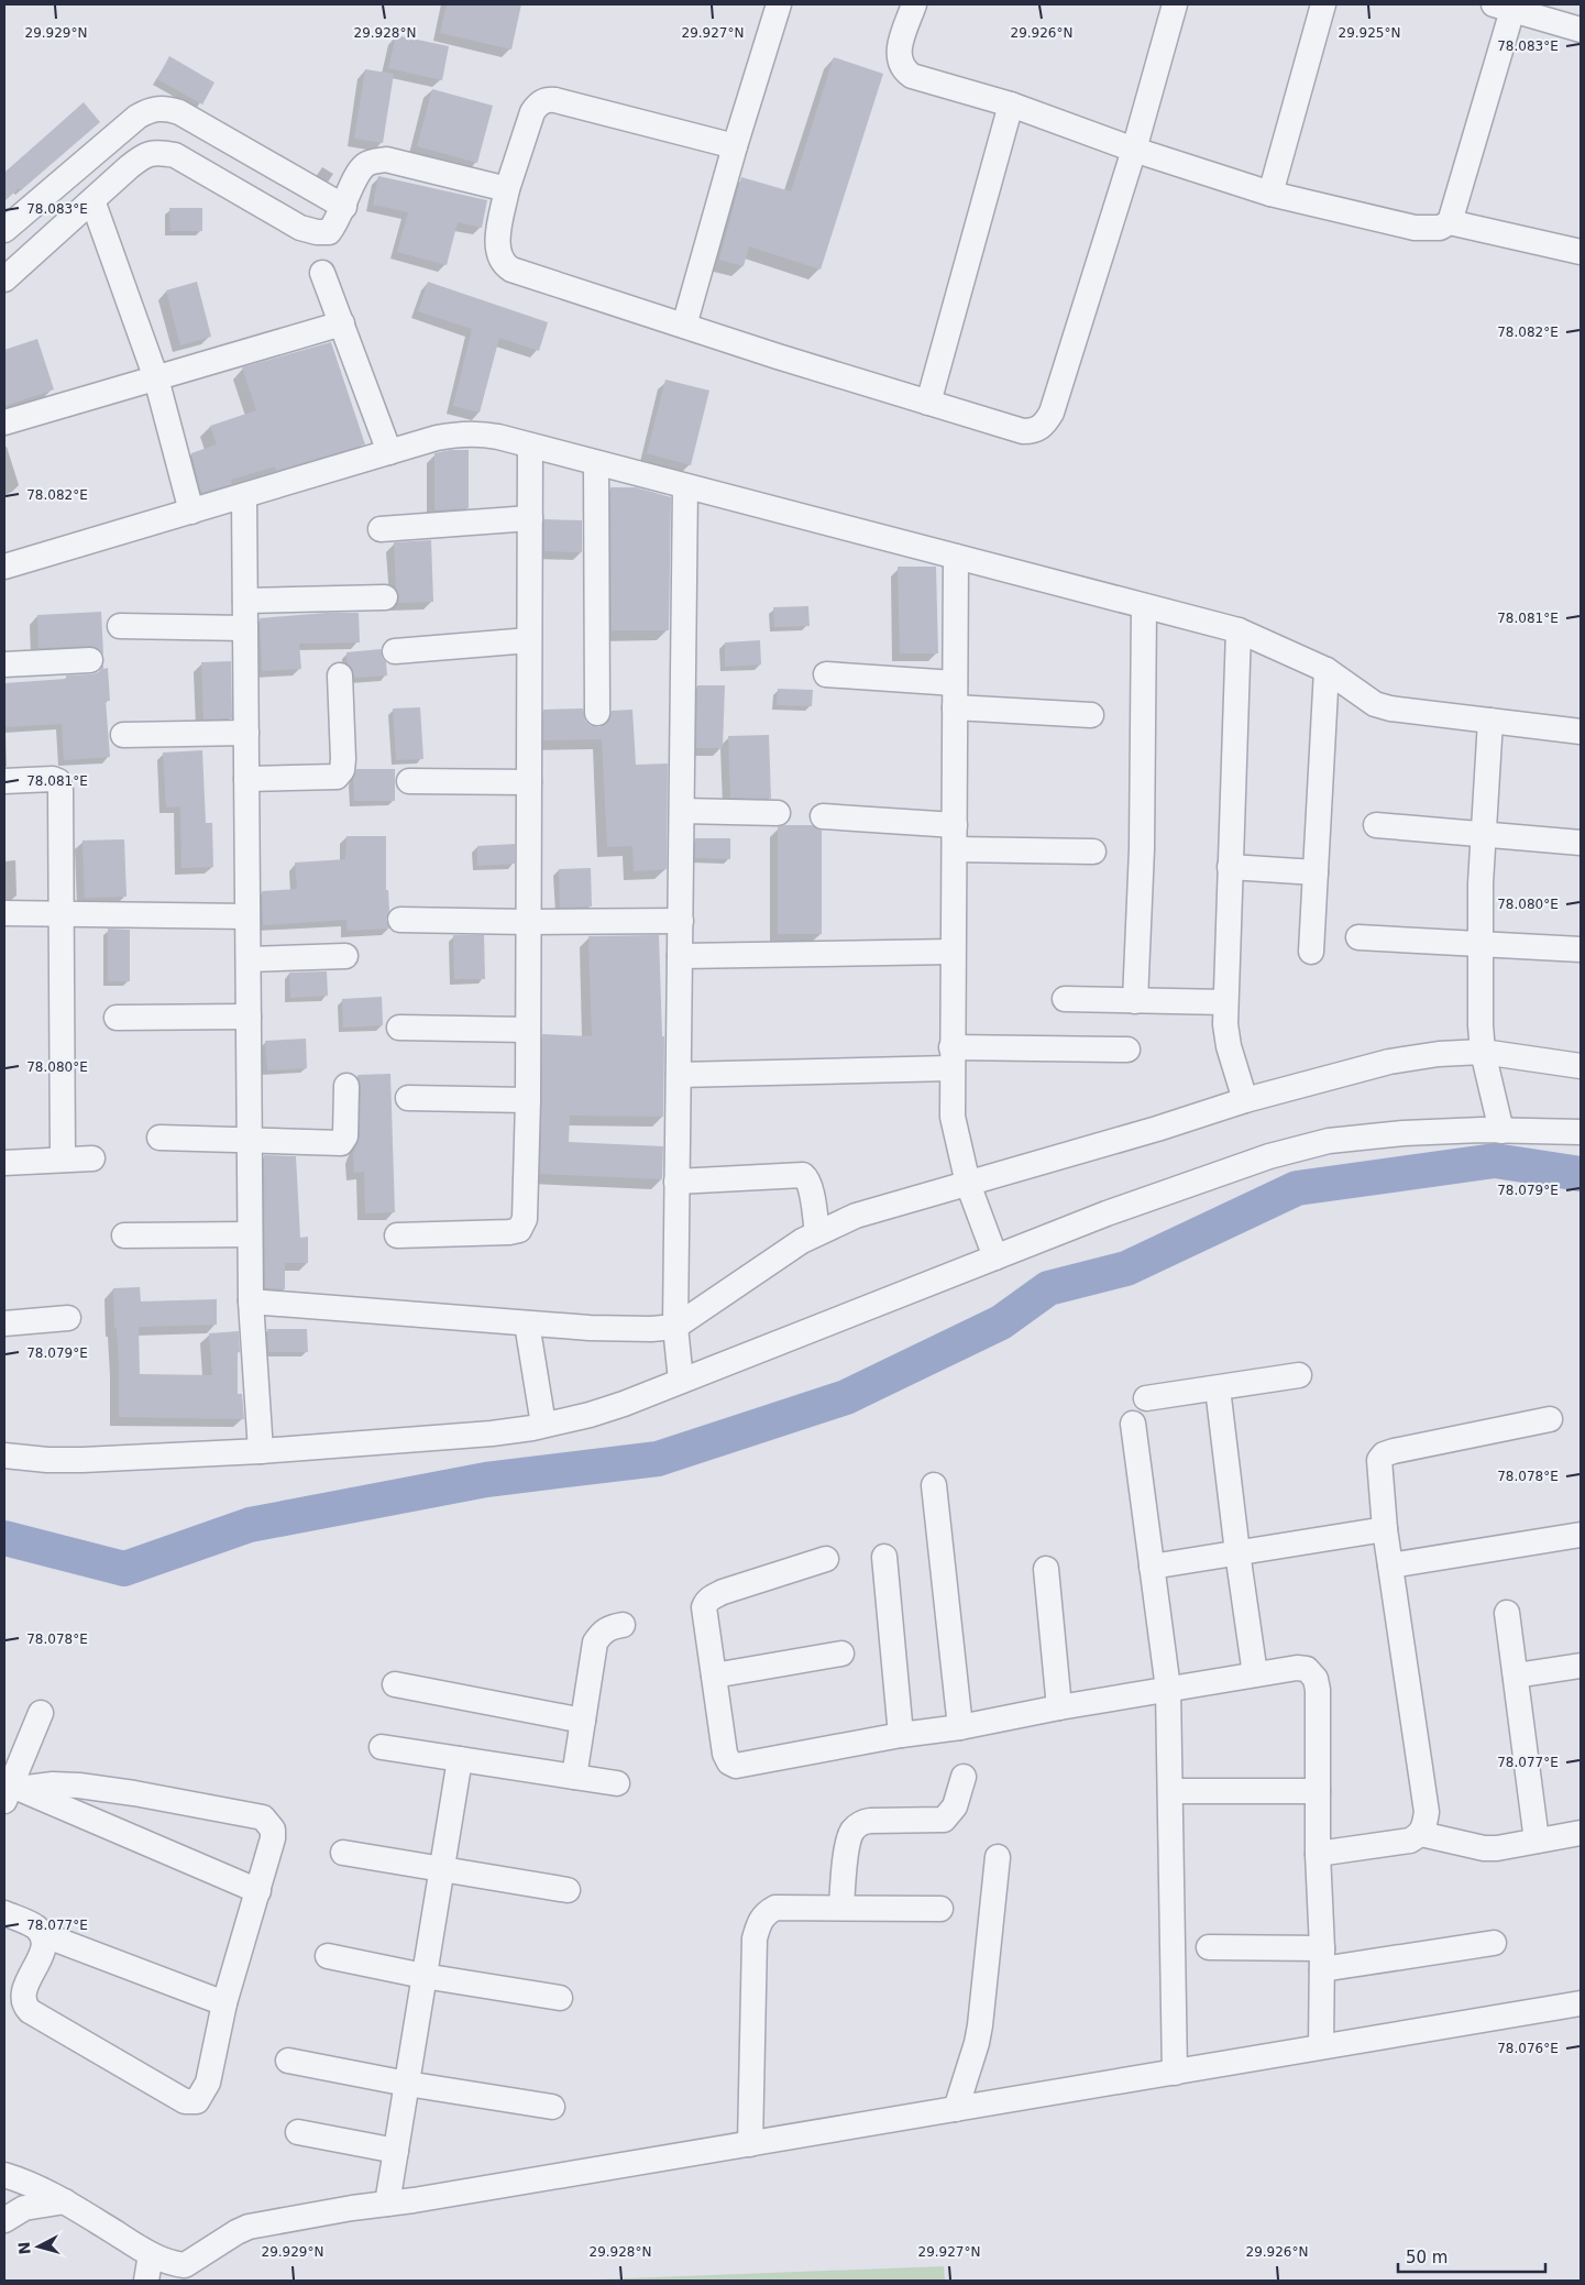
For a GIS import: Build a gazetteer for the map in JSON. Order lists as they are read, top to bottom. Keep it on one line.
{"scale_bar":"50 m","north":"left","coordinates":["29.929°N","29.928°N","29.927°N","29.926°N","29.925°N","78.083°E","78.082°E","78.081°E","78.080°E","78.079°E","78.078°E","78.077°E","78.076°E"]}
